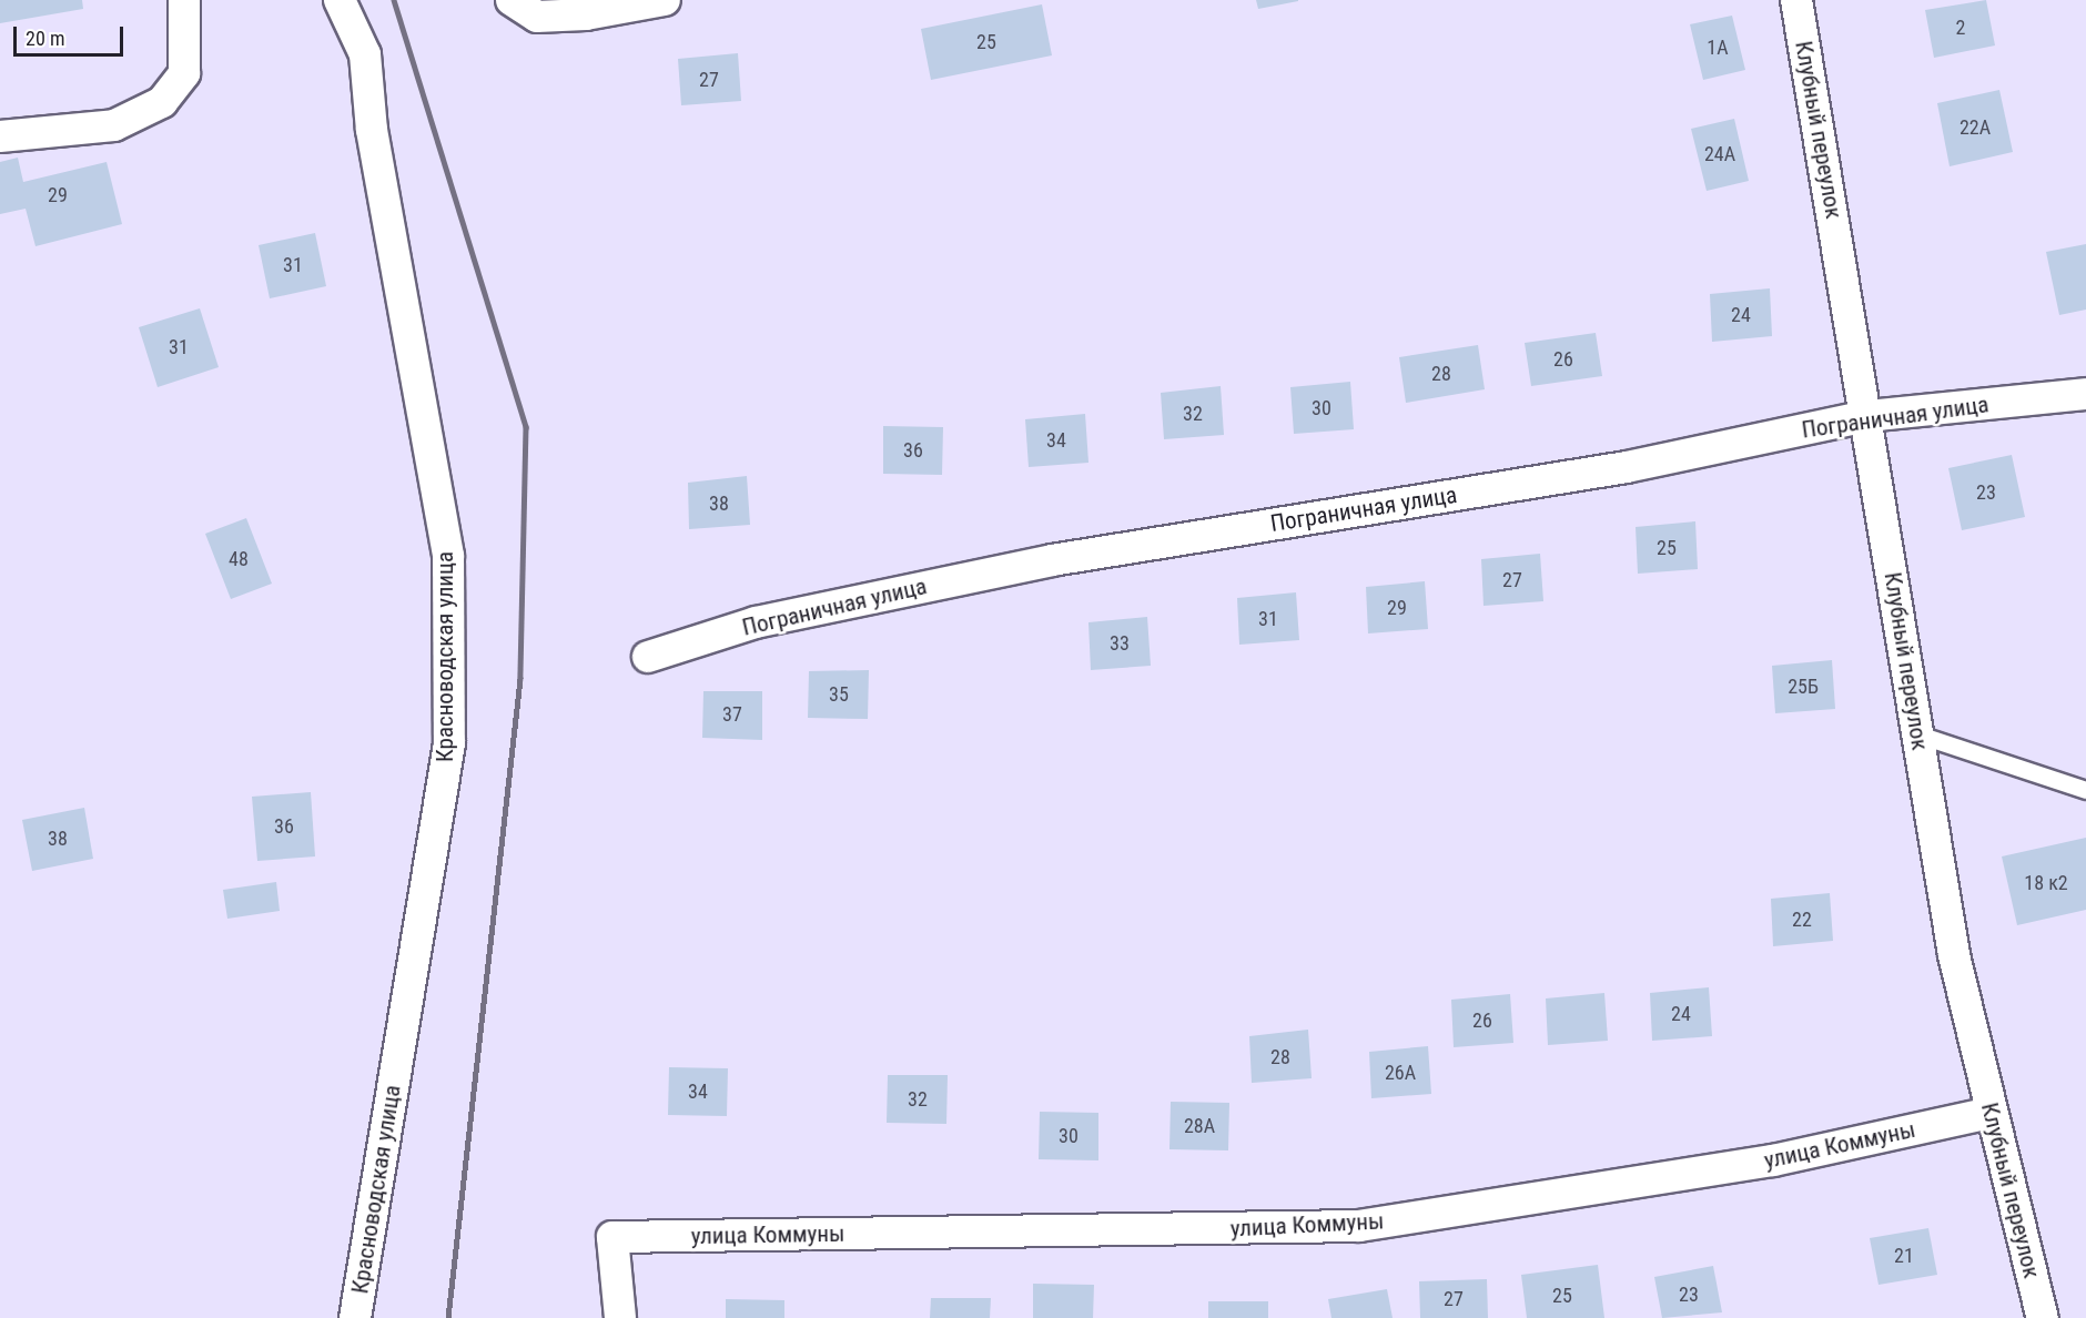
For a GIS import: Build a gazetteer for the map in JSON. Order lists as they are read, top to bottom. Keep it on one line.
{"streets":{"street":["Клубный переулок","Пограничная улица","Красноводская улица","улица Коммуны"]},"crossings":[["Клубный переулок","Пограничная улица"],["Клубный переулок","улица Коммуны"]],"house_numbers":["2","25","1А","27","22А","24А","29","31","24","31","26","28","30","32","34","36","23","38","25","48","27","29","31","33","25Б","35","37","36","38","18 к2","22","24","26","28","26А","34","32","28А","30","21","23","25","27"],"scale_bar":"20 m"}
